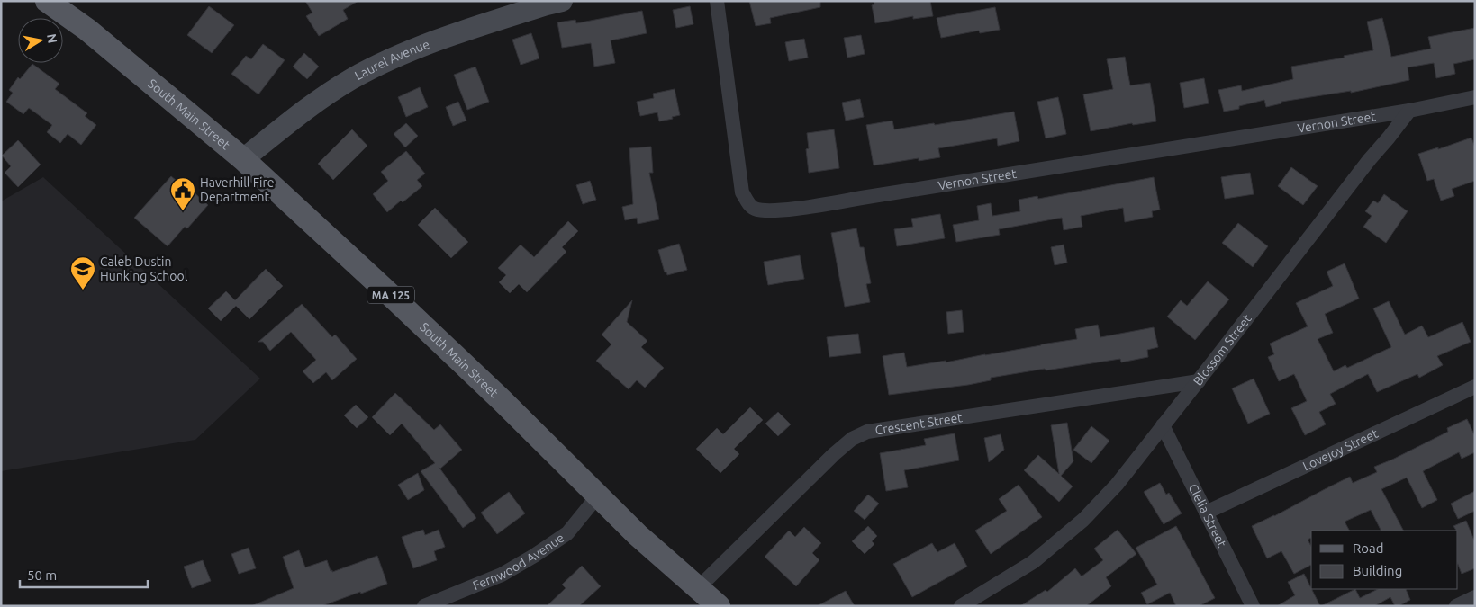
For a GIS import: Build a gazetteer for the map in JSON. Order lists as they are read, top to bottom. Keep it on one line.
{"streets":{"main road":["Laurel Avenue","South Main Street","MA 125"],"street":["Vernon Street","Blossom Street","Crescent Street","Lovejoy Street","Clelia Street","Fernwood Avenue"]},"crossings":[["Laurel Avenue","South Main Street"],["South Main Street","Crescent Street"],["South Main Street","Fernwood Avenue"],["Vernon Street","Blossom Street"],["Blossom Street","Crescent Street"],["Blossom Street","Clelia Street"],["Lovejoy Street","Clelia Street"]],"places":{"public building":["Haverhill Fire Department"],"school or university":["Caleb Dustin Hunking School"]},"legend":["Road","Building"],"scale_bar":"50 m","north":"right"}
